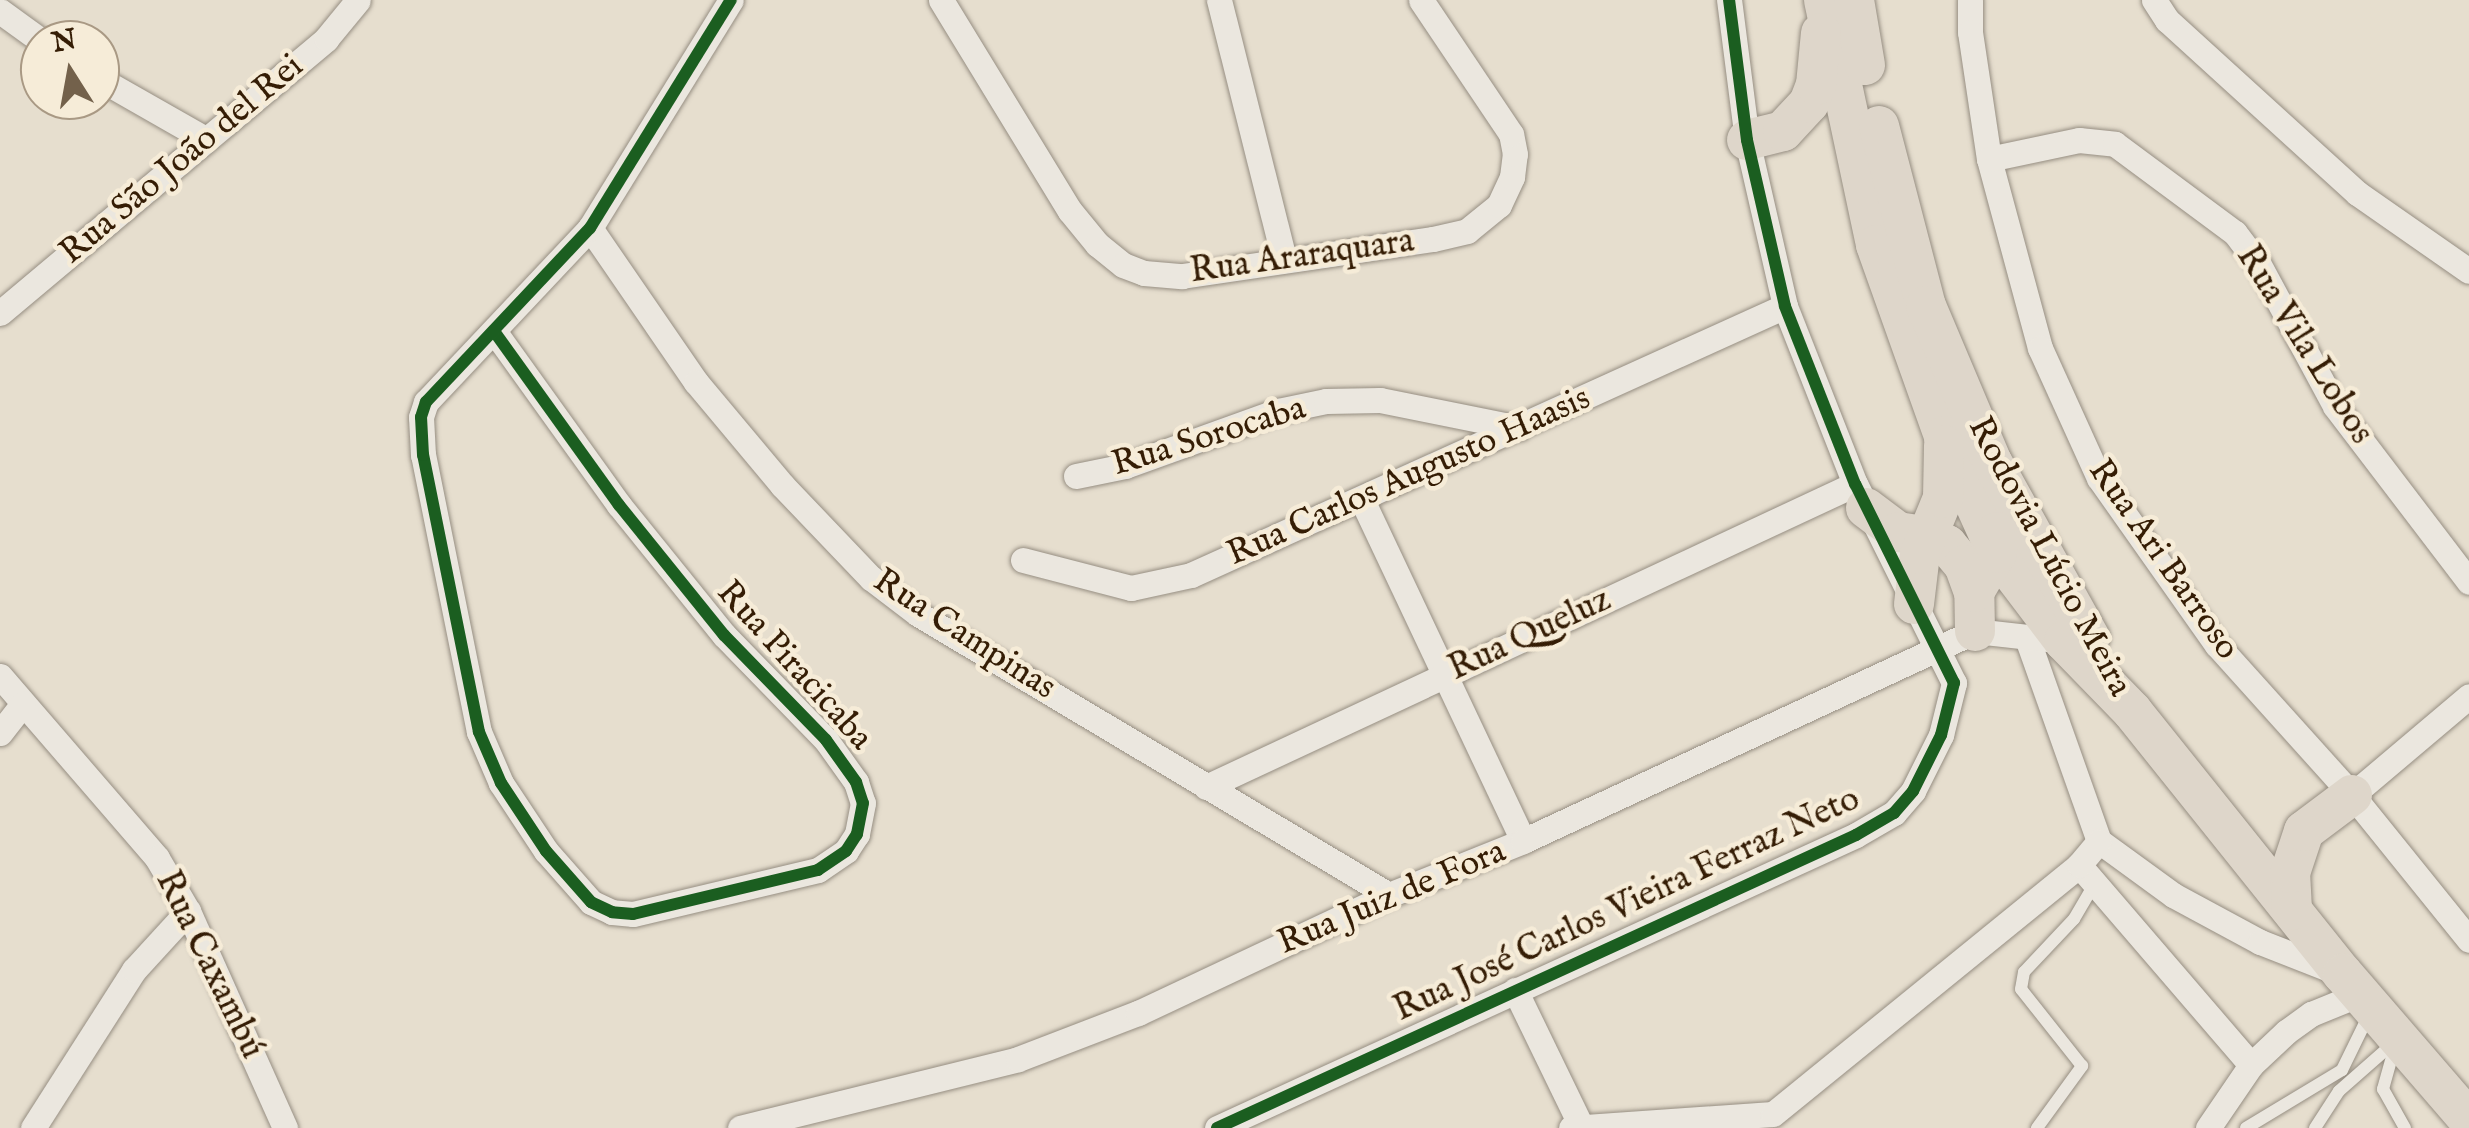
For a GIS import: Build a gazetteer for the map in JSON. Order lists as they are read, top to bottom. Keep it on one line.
{"streets":{"main road":["Rodovia Lúcio Meira"],"street":["Rua São João del Rei","Rua Araraquara","Rua Vila Lobos","Rua Sorocaba","Rua Carlos Augusto Haasis","Rua Ari Barroso","Rua Campinas","Rua Queluz","Rua Piracicaba","Rua Juiz de Fora","Rua José Carlos Vieira Ferraz Neto","Rua Caxambú"]},"crossings":[["Rua Vila Lobos","Rua Ari Barroso"],["Rua Sorocaba","Rua Carlos Augusto Haasis"],["Rua Carlos Augusto Haasis","Rua José Carlos Vieira Ferraz Neto"],["Rua Campinas","Rua Queluz"],["Rua Campinas","Rua Juiz de Fora"],["Rua Queluz","Rua José Carlos Vieira Ferraz Neto"],["Rua Juiz de Fora","Rua José Carlos Vieira Ferraz Neto"]],"north":"top"}
